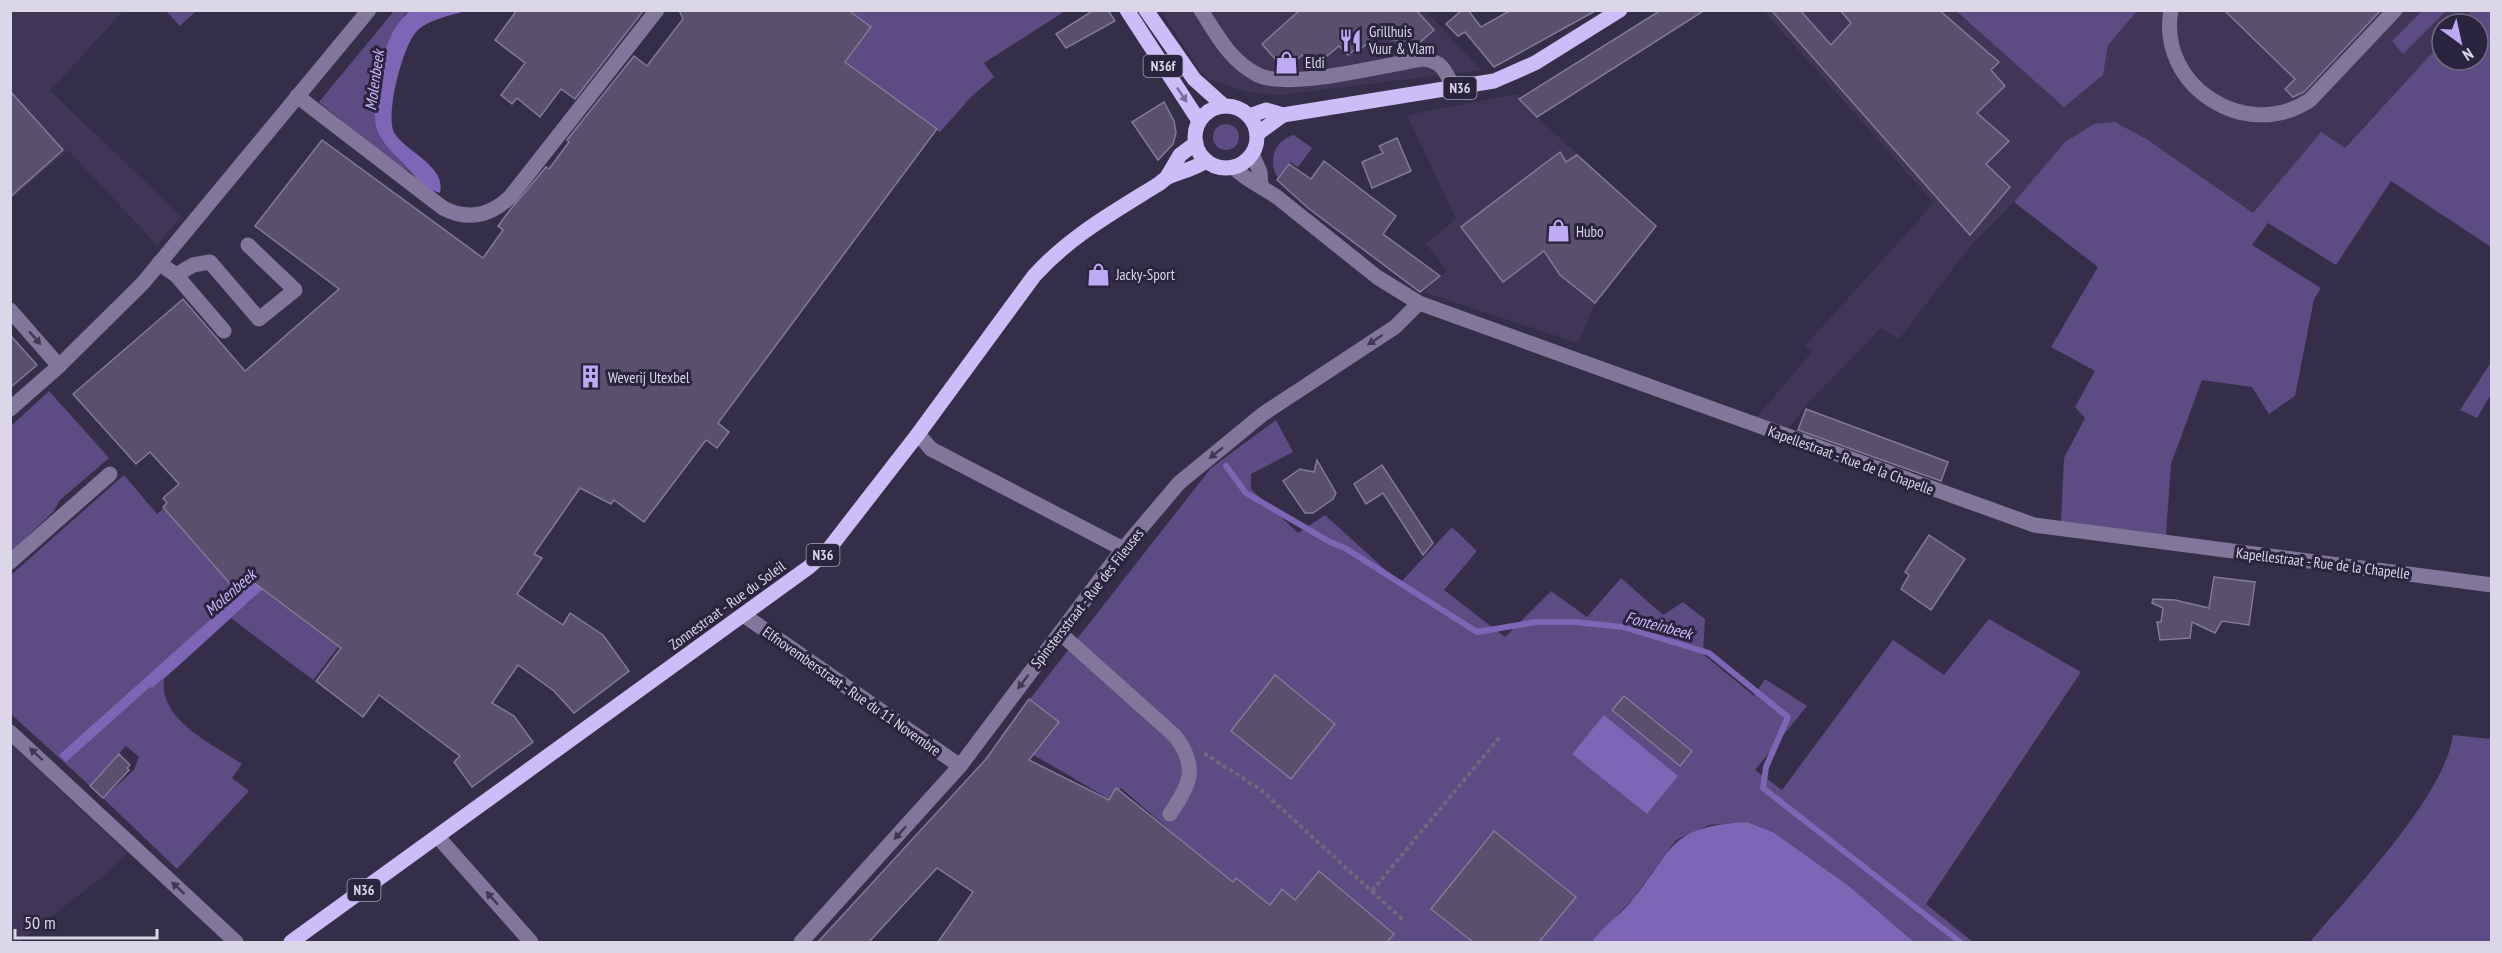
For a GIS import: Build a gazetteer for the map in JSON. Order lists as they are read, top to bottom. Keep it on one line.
{"streets":{"main road":["N36f","N36","Zonnestraat - Rue du Soleil"],"street":["Kapellestraat - Rue de la Chapelle","Spinstersstraat - Rue des Fileuses","Elfnovemberstraat - Rue du 11 Novembre"]},"crossings":[["N36f","N36"],["N36f","Kapellestraat - Rue de la Chapelle"],["N36f","Zonnestraat - Rue du Soleil"],["N36","Kapellestraat - Rue de la Chapelle"],["N36","Zonnestraat - Rue du Soleil"],["Kapellestraat - Rue de la Chapelle","Spinstersstraat - Rue des Fileuses"],["Kapellestraat - Rue de la Chapelle","Zonnestraat - Rue du Soleil"],["Spinstersstraat - Rue des Fileuses","Elfnovemberstraat - Rue du 11 Novembre"],["Zonnestraat - Rue du Soleil","Elfnovemberstraat - Rue du 11 Novembre"]],"one_way":["Spinstersstraat - Rue des Fileuses"],"water":["Molenbeek","Fonteinbeek"],"places":{"restaurant":["Grillhuis Vuur & Vlam"],"shop":["Eldi","Hubo","Jacky-Sport"],"building":["Weverij Utexbel"]},"scale_bar":"50 m","north":"bottom right"}
